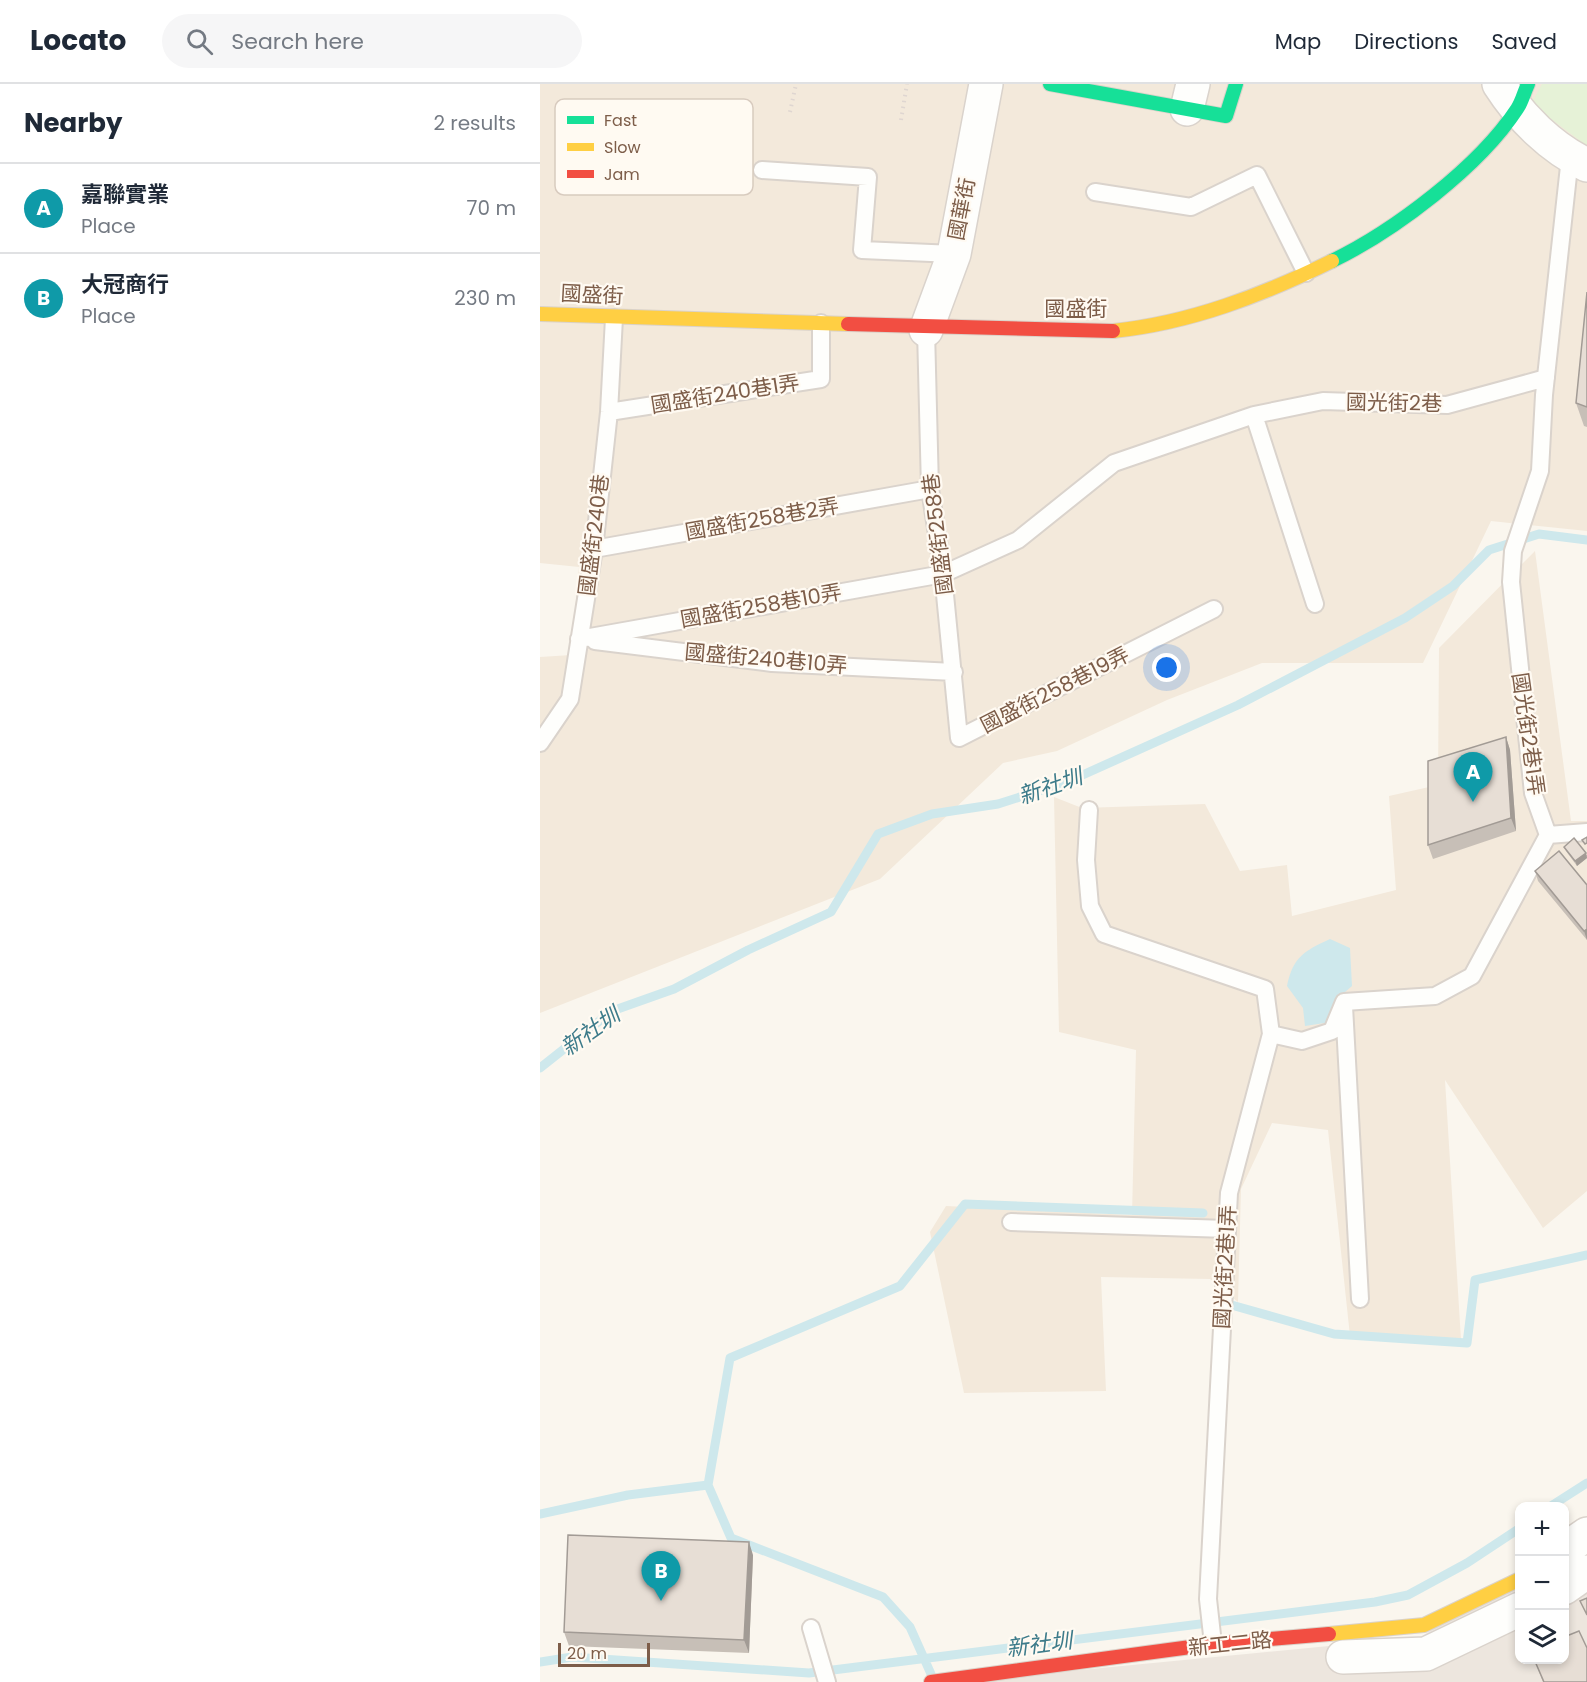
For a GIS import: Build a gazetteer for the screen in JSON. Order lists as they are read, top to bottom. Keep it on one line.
{"streets":{"street":["國華街","國盛街","新工二路"],"lane":["國盛街240巷1弄","國光街2巷","國盛街258巷2弄","國盛街258巷","國盛街240巷","國盛街258巷10弄","國盛街240巷10弄","國盛街258巷19弄","國光街2巷1弄"]},"crossings":[["國華街","國盛街"],["國華街","國盛街258巷"],["國盛街","國盛街240巷1弄"],["國盛街","國盛街258巷"],["國盛街","國盛街240巷"],["國盛街240巷1弄","國盛街240巷"],["國光街2巷","國盛街258巷"],["國光街2巷","國盛街258巷10弄"],["國光街2巷","國光街2巷1弄"],["國盛街258巷2弄","國盛街258巷"],["國盛街258巷2弄","國盛街240巷"],["國盛街258巷","國盛街258巷10弄"],["國盛街258巷","國盛街240巷10弄"],["國盛街258巷","國盛街258巷19弄"],["國盛街240巷","國盛街258巷10弄"],["國盛街240巷","國盛街240巷10弄"],["國盛街258巷10弄","國盛街240巷10弄"],["國光街2巷1弄","新工二路"]],"water":["新社圳"],"legend":["Fast","Slow","Jam"],"scale_bar":"20 m","page":{"header":"Locato","search":"Search here","nav":["Map","Directions","Saved"],"heading":["Nearby","2 results"],"list":[{"mark":"A","name":"嘉聯實業","note":"Place","value":"70 m"},{"mark":"B","name":"大冠商行","note":"Place","value":"230 m"}],"pins":["A","B"],"map_buttons":["+","−"],"scale":"20 m"}}
